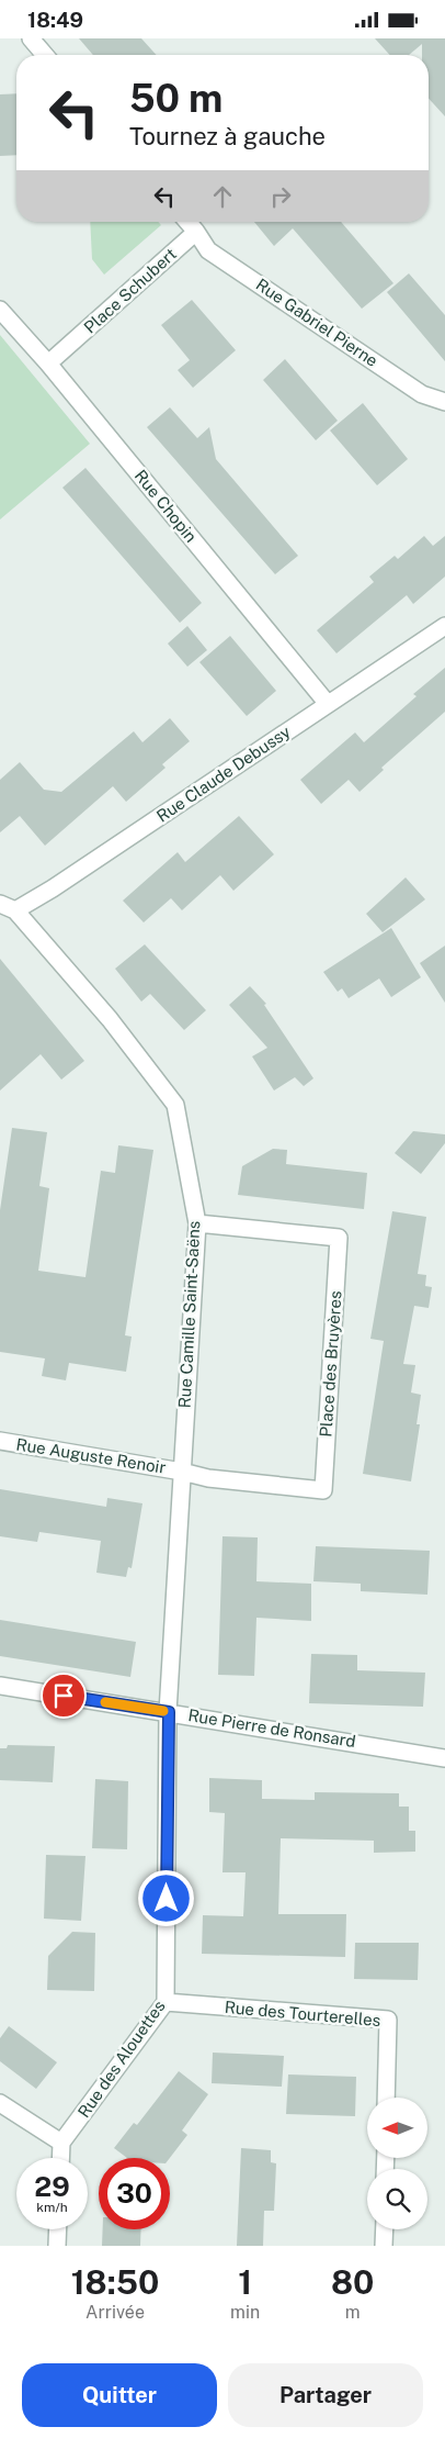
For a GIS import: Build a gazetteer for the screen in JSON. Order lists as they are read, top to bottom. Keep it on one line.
{"streets":{"street":["Place Schubert","Rue Gabriel Pierne","Rue Chopin","Rue Claude Debussy","Rue Camille Saint-Saëns","Place des Bruyères","Rue Auguste Renoir","Rue Pierre de Ronsard","Rue des Tourterelles","Rue des Alouettes"]},"crossings":[["Place Schubert","Rue Gabriel Pierne"],["Place Schubert","Rue Chopin"],["Rue Chopin","Rue Claude Debussy"],["Rue Claude Debussy","Rue Camille Saint-Saëns"],["Rue Camille Saint-Saëns","Place des Bruyères"],["Rue Camille Saint-Saëns","Rue Auguste Renoir"],["Rue Camille Saint-Saëns","Rue Pierre de Ronsard"],["Rue Camille Saint-Saëns","Rue des Alouettes"],["Place des Bruyères","Rue Auguste Renoir"],["Rue Pierre de Ronsard","Rue des Alouettes"],["Rue des Tourterelles","Rue des Alouettes"]],"north":"left","page":{"status":"18:49","turn":["50 m","Tournez à gauche"],"speed":"29 km/h","limit":"30","eta":["18:50","Arrivée","1","min","80","m"],"buttons":["Quitter","Partager"]}}
